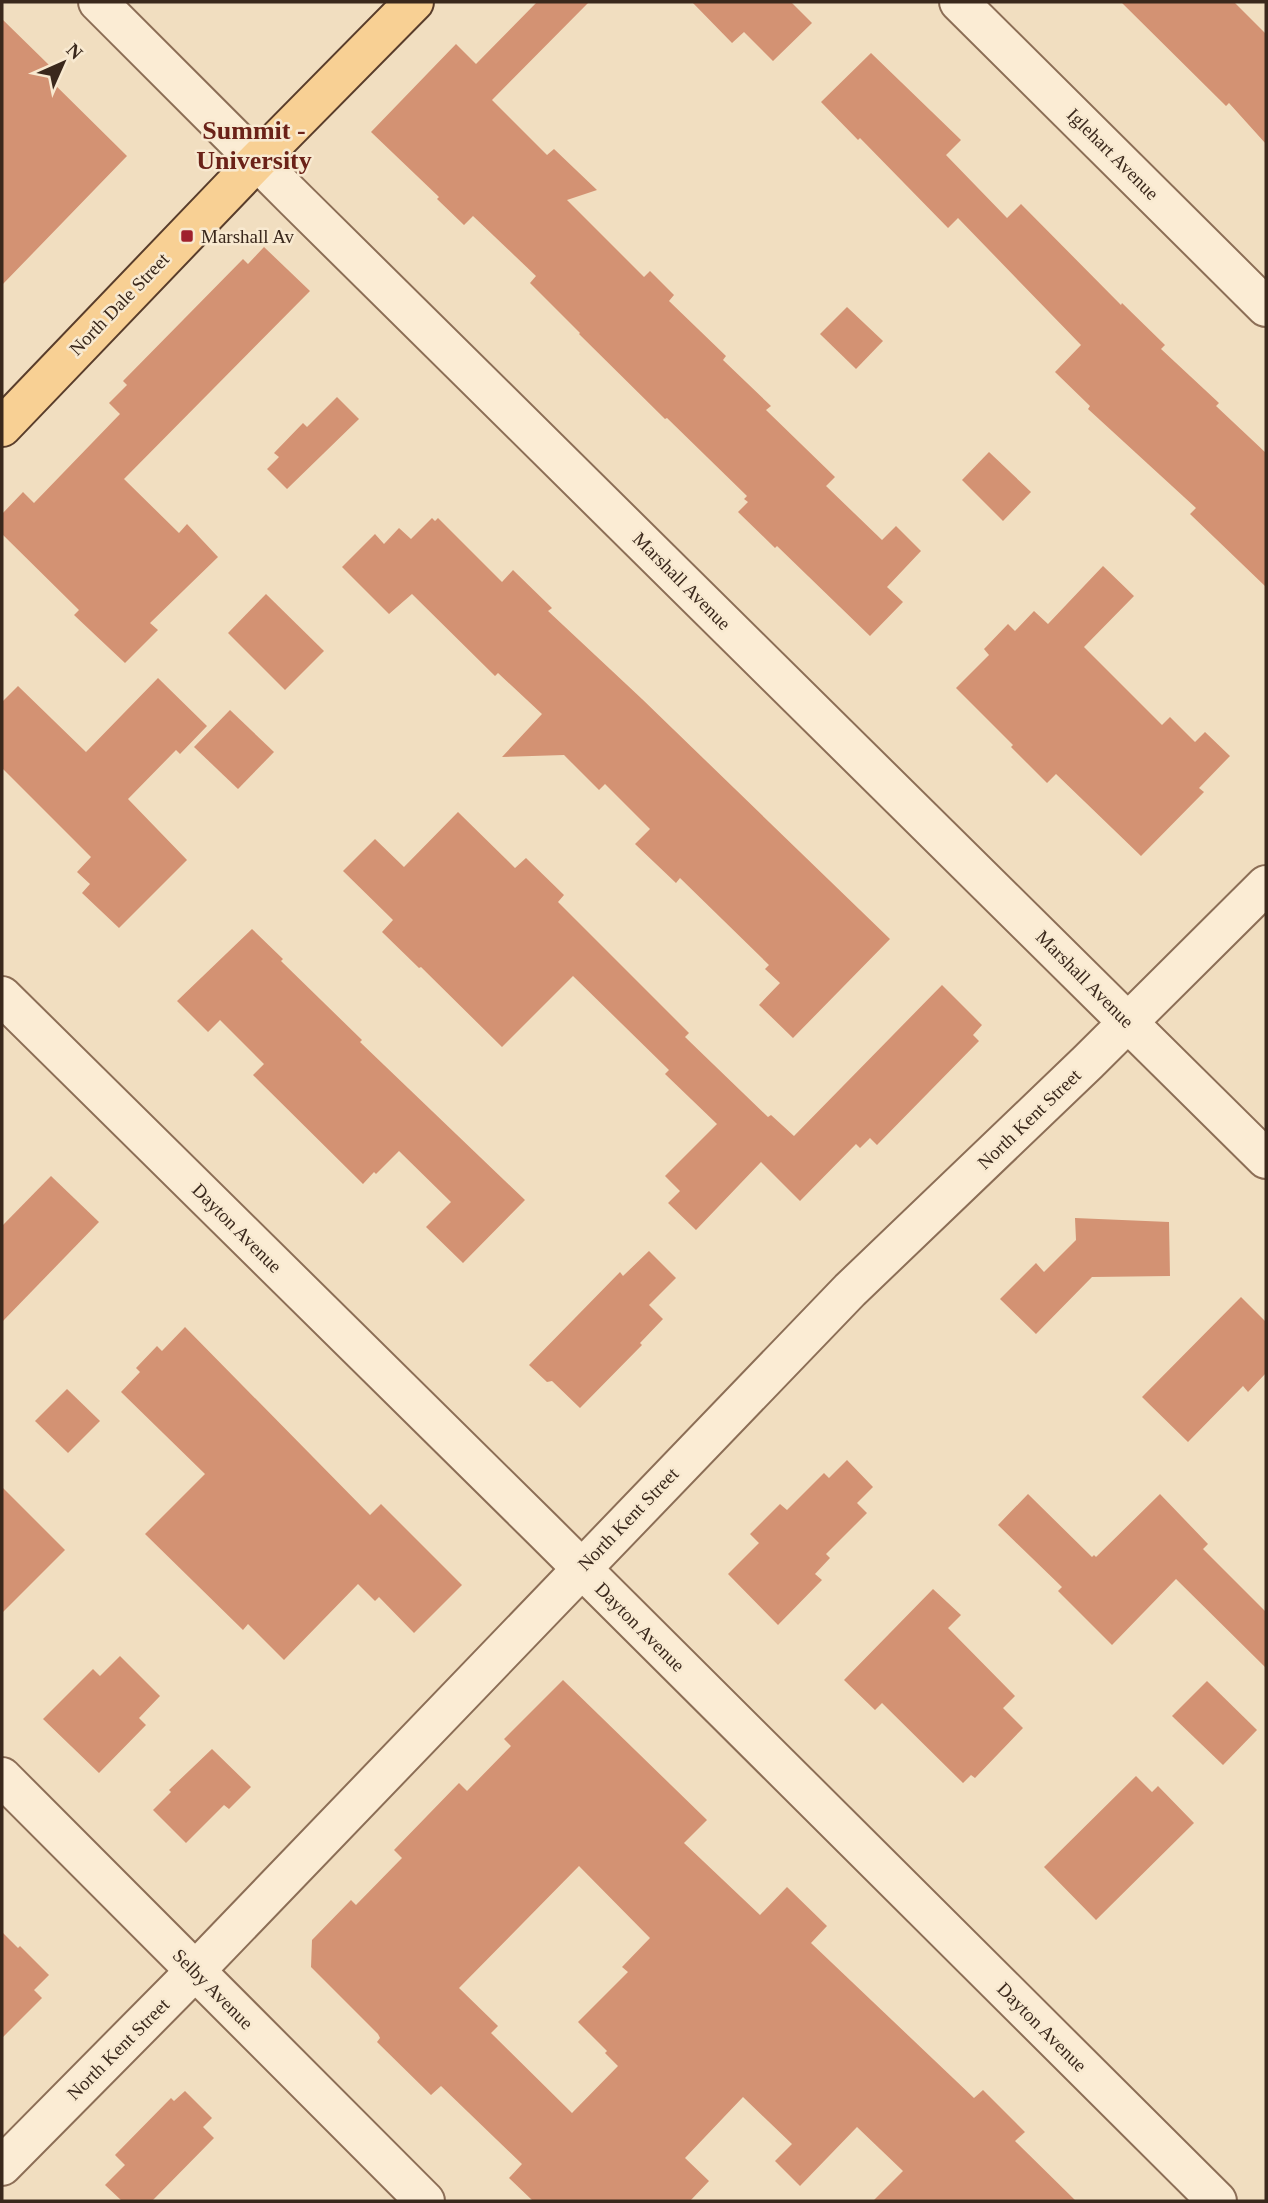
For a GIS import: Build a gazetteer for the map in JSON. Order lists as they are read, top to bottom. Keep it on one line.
{"streets":{"main road":["North Dale Street"],"street":["Iglehart Avenue","Marshall Avenue","North Kent Street","Dayton Avenue","Selby Avenue"]},"crossings":[["North Dale Street","Marshall Avenue"],["Marshall Avenue","North Kent Street"],["North Kent Street","Dayton Avenue"],["North Kent Street","Selby Avenue"]],"districts":["Summit - University"],"places":{"transit":["Marshall Av"]},"north":"top right"}
